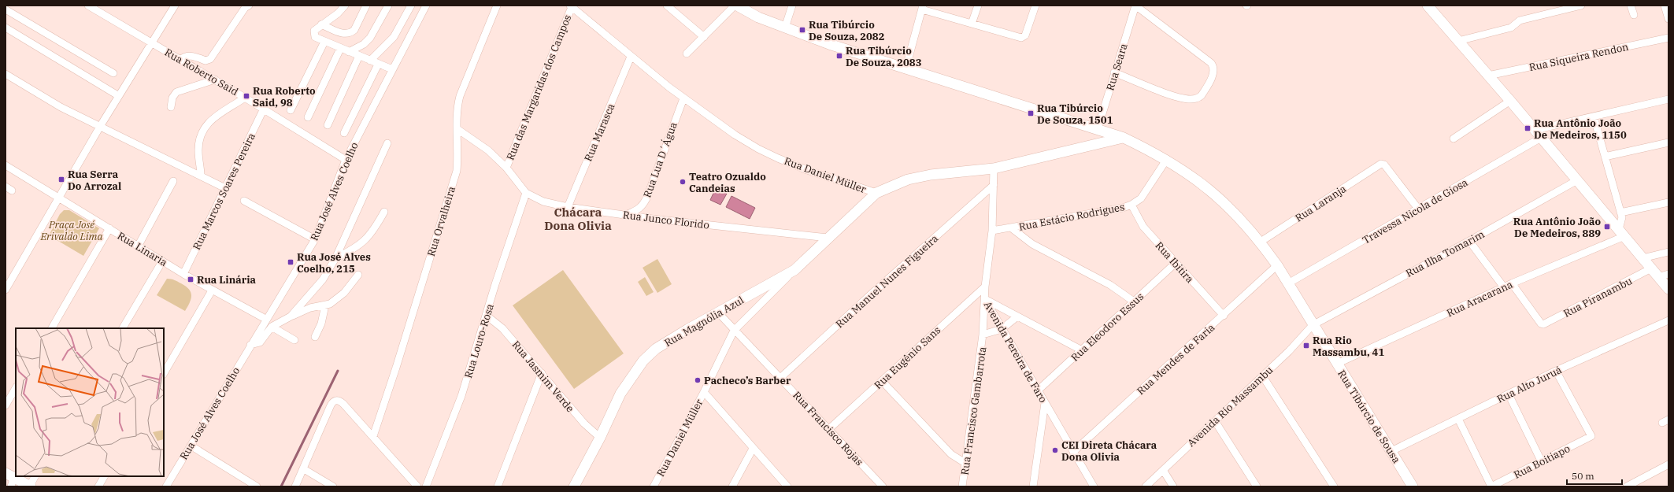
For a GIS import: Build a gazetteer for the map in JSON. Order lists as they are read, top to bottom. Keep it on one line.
{"streets":{"street":["Rua Siqueira Rendon","Rua Seara","Rua Roberto Said","Rua das Margaridas dos Campos","Rua Marasca","Rua Lua D´Água","Rua Daniel Müller","Rua Marcos Soares Pereira","Rua José Alves Coelho","Rua Laranja","Travessa Nicola de Giosa","Rua Estácio Rodrigues","Rua Junco Florido","Rua Orvalheira","Rua Linaria","Rua Ilha Tomarim","Rua Ibitira","Rua Manuel Nunes Figueira","Rua Piranambu","Rua Aracarana","Rua Magnólia Azul","Rua Eleodoro Essus","Rua Louro-Rosa","Avenida Pereira de Faro","Rua Eugênio Sans","Rua Mendes de Faria","Rua Jasmim Verde","Rua Alto Juruá","Avenida Rio Massambu","Rua Francisco Gambarrota","Rua Tibúrcio de Sousa","Rua Francisco Rojas","Rua Boitiapo"]},"crossings":[["Rua Seara","Rua Tibúrcio de Sousa"],["Rua Roberto Said","Rua Marcos Soares Pereira"],["Rua Roberto Said","Rua José Alves Coelho"],["Rua das Margaridas dos Campos","Rua Daniel Müller"],["Rua das Margaridas dos Campos","Rua Junco Florido"],["Rua Marasca","Rua Daniel Müller"],["Rua Marasca","Rua Junco Florido"],["Rua Lua D´Água","Rua Daniel Müller"],["Rua Lua D´Água","Rua Junco Florido"],["Rua Daniel Müller","Rua Magnólia Azul"],["Rua Daniel Müller","Avenida Pereira de Faro"],["Rua Daniel Müller","Rua Tibúrcio de Sousa"],["Rua Daniel Müller","Rua Francisco Rojas"],["Rua Marcos Soares Pereira","Rua Linaria"],["Rua José Alves Coelho","Rua Linaria"],["Rua Laranja","Travessa Nicola de Giosa"],["Rua Laranja","Rua Tibúrcio de Sousa"],["Travessa Nicola de Giosa","Rua Tibúrcio de Sousa"],["Rua Estácio Rodrigues","Rua Ibitira"],["Rua Estácio Rodrigues","Avenida Pereira de Faro"],["Rua Estácio Rodrigues","Rua Tibúrcio de Sousa"],["Rua Junco Florido","Rua Orvalheira"],["Rua Junco Florido","Rua Magnólia Azul"],["Rua Junco Florido","Rua Louro-Rosa"],["Rua Ilha Tomarim","Avenida Rio Massambu"],["Rua Ilha Tomarim","Rua Tibúrcio de Sousa"],["Rua Ibitira","Rua Eleodoro Essus"],["Rua Ibitira","Rua Mendes de Faria"],["Rua Manuel Nunes Figueira","Avenida Pereira de Faro"],["Rua Manuel Nunes Figueira","Rua Francisco Rojas"],["Rua Piranambu","Rua Aracarana"],["Rua Aracarana","Rua Tibúrcio de Sousa"],["Rua Magnólia Azul","Rua Jasmim Verde"],["Rua Magnólia Azul","Rua Francisco Rojas"],["Rua Eleodoro Essus","Avenida Pereira de Faro"],["Rua Louro-Rosa","Rua Jasmim Verde"],["Avenida Pereira de Faro","Rua Eugênio Sans"],["Avenida Pereira de Faro","Rua Mendes de Faria"],["Avenida Pereira de Faro","Rua Francisco Gambarrota"],["Rua Eugênio Sans","Rua Francisco Rojas"],["Rua Mendes de Faria","Rua Tibúrcio de Sousa"],["Rua Alto Juruá","Rua Tibúrcio de Sousa"],["Rua Alto Juruá","Rua Boitiapo"],["Avenida Rio Massambu","Rua Tibúrcio de Sousa"]],"districts":["Chácara Dona Olivia"],"parks":["Praça José Erivaldo Lima"],"places":{"transit":["Rua Tibúrcio De Souza, 2082","Rua Tibúrcio De Souza, 2083","Rua Roberto Said, 98","Rua Tibúrcio De Souza, 1501","Rua Antônio João De Medeiros, 1150","Rua Serra Do Arrozal","Rua Antônio João De Medeiros, 889","Rua José Alves Coelho, 215","Rua Linária","Rua Rio Massambu, 41"],"other":["Teatro Ozualdo Candeias","Pacheco’s Barber","CEI Direta Chácara Dona Olivia"]},"scale_bar":"50 m"}
